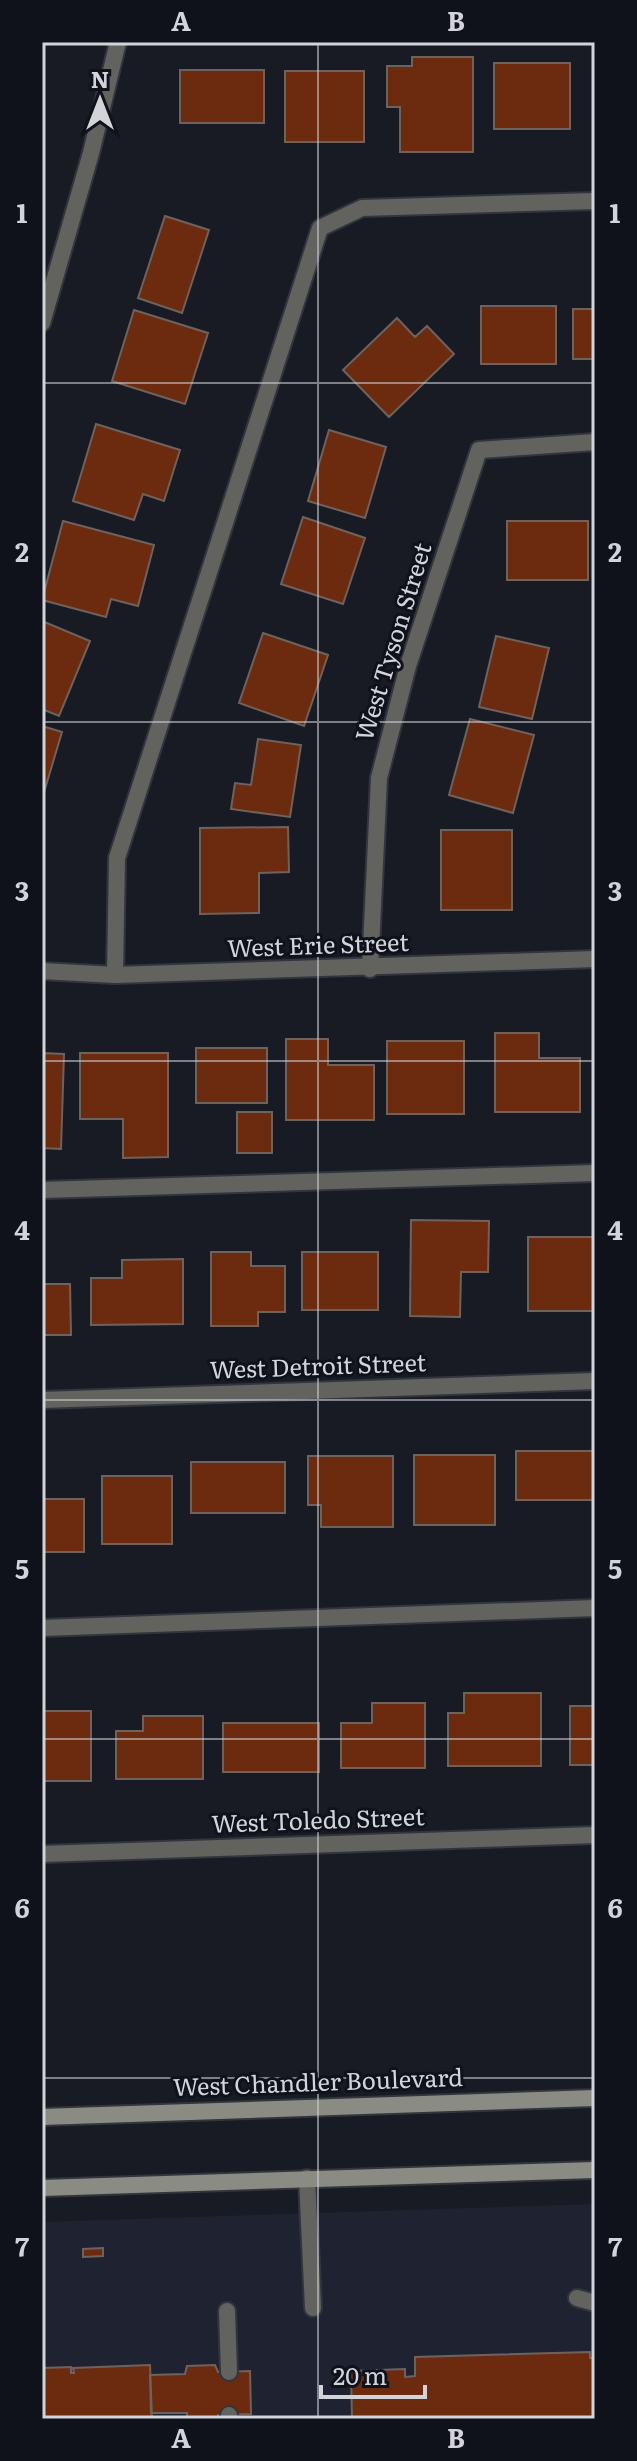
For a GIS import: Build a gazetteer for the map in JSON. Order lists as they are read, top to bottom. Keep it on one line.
{"streets":{"main road":["West Chandler Boulevard"],"street":["West Tyson Street","West Erie Street","West Detroit Street","West Toledo Street"]},"crossings":[["West Tyson Street","West Erie Street"]],"scale_bar":"20 m","north":"top","grid":{"columns":["A","B"],"rows":["1","2","3","4","5","6","7"]}}
